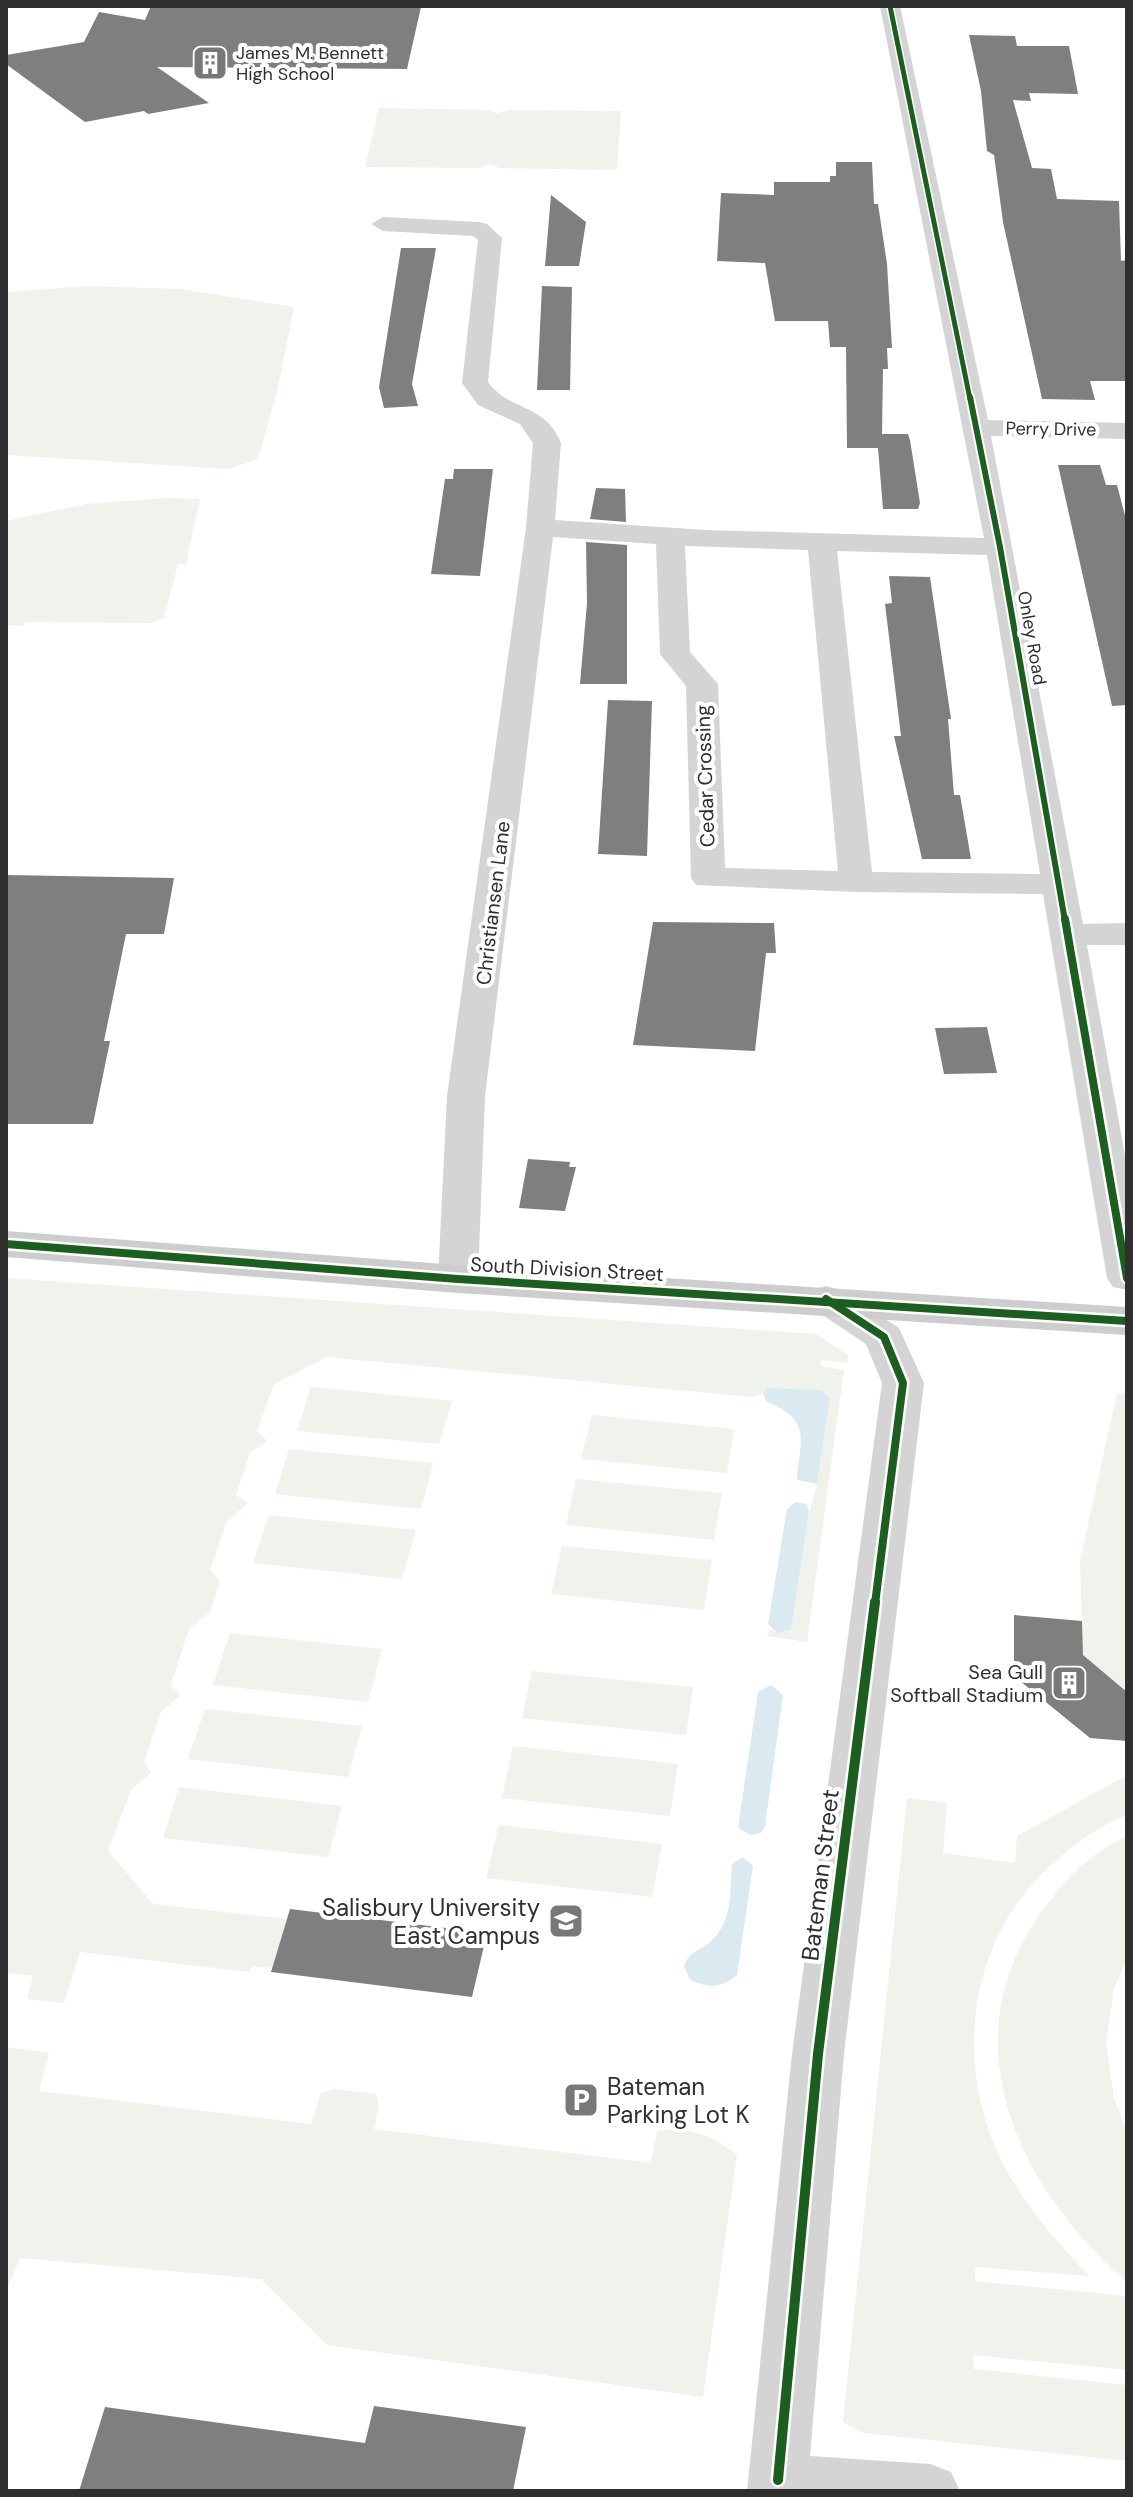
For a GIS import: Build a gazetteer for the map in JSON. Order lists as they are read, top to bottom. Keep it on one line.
{"streets":{"street":["Perry Drive","Onley Road","Cedar Crossing","Christiansen Lane","South Division Street","Bateman Street"]},"crossings":[["Perry Drive","Onley Road"],["Onley Road","Cedar Crossing"],["Christiansen Lane","South Division Street"],["South Division Street","Bateman Street"]],"places":{"building":["James M. Bennett High School","Sea Gull Softball Stadium"],"school or university":["Salisbury University East Campus"],"parking":["Bateman Parking Lot K"]}}
